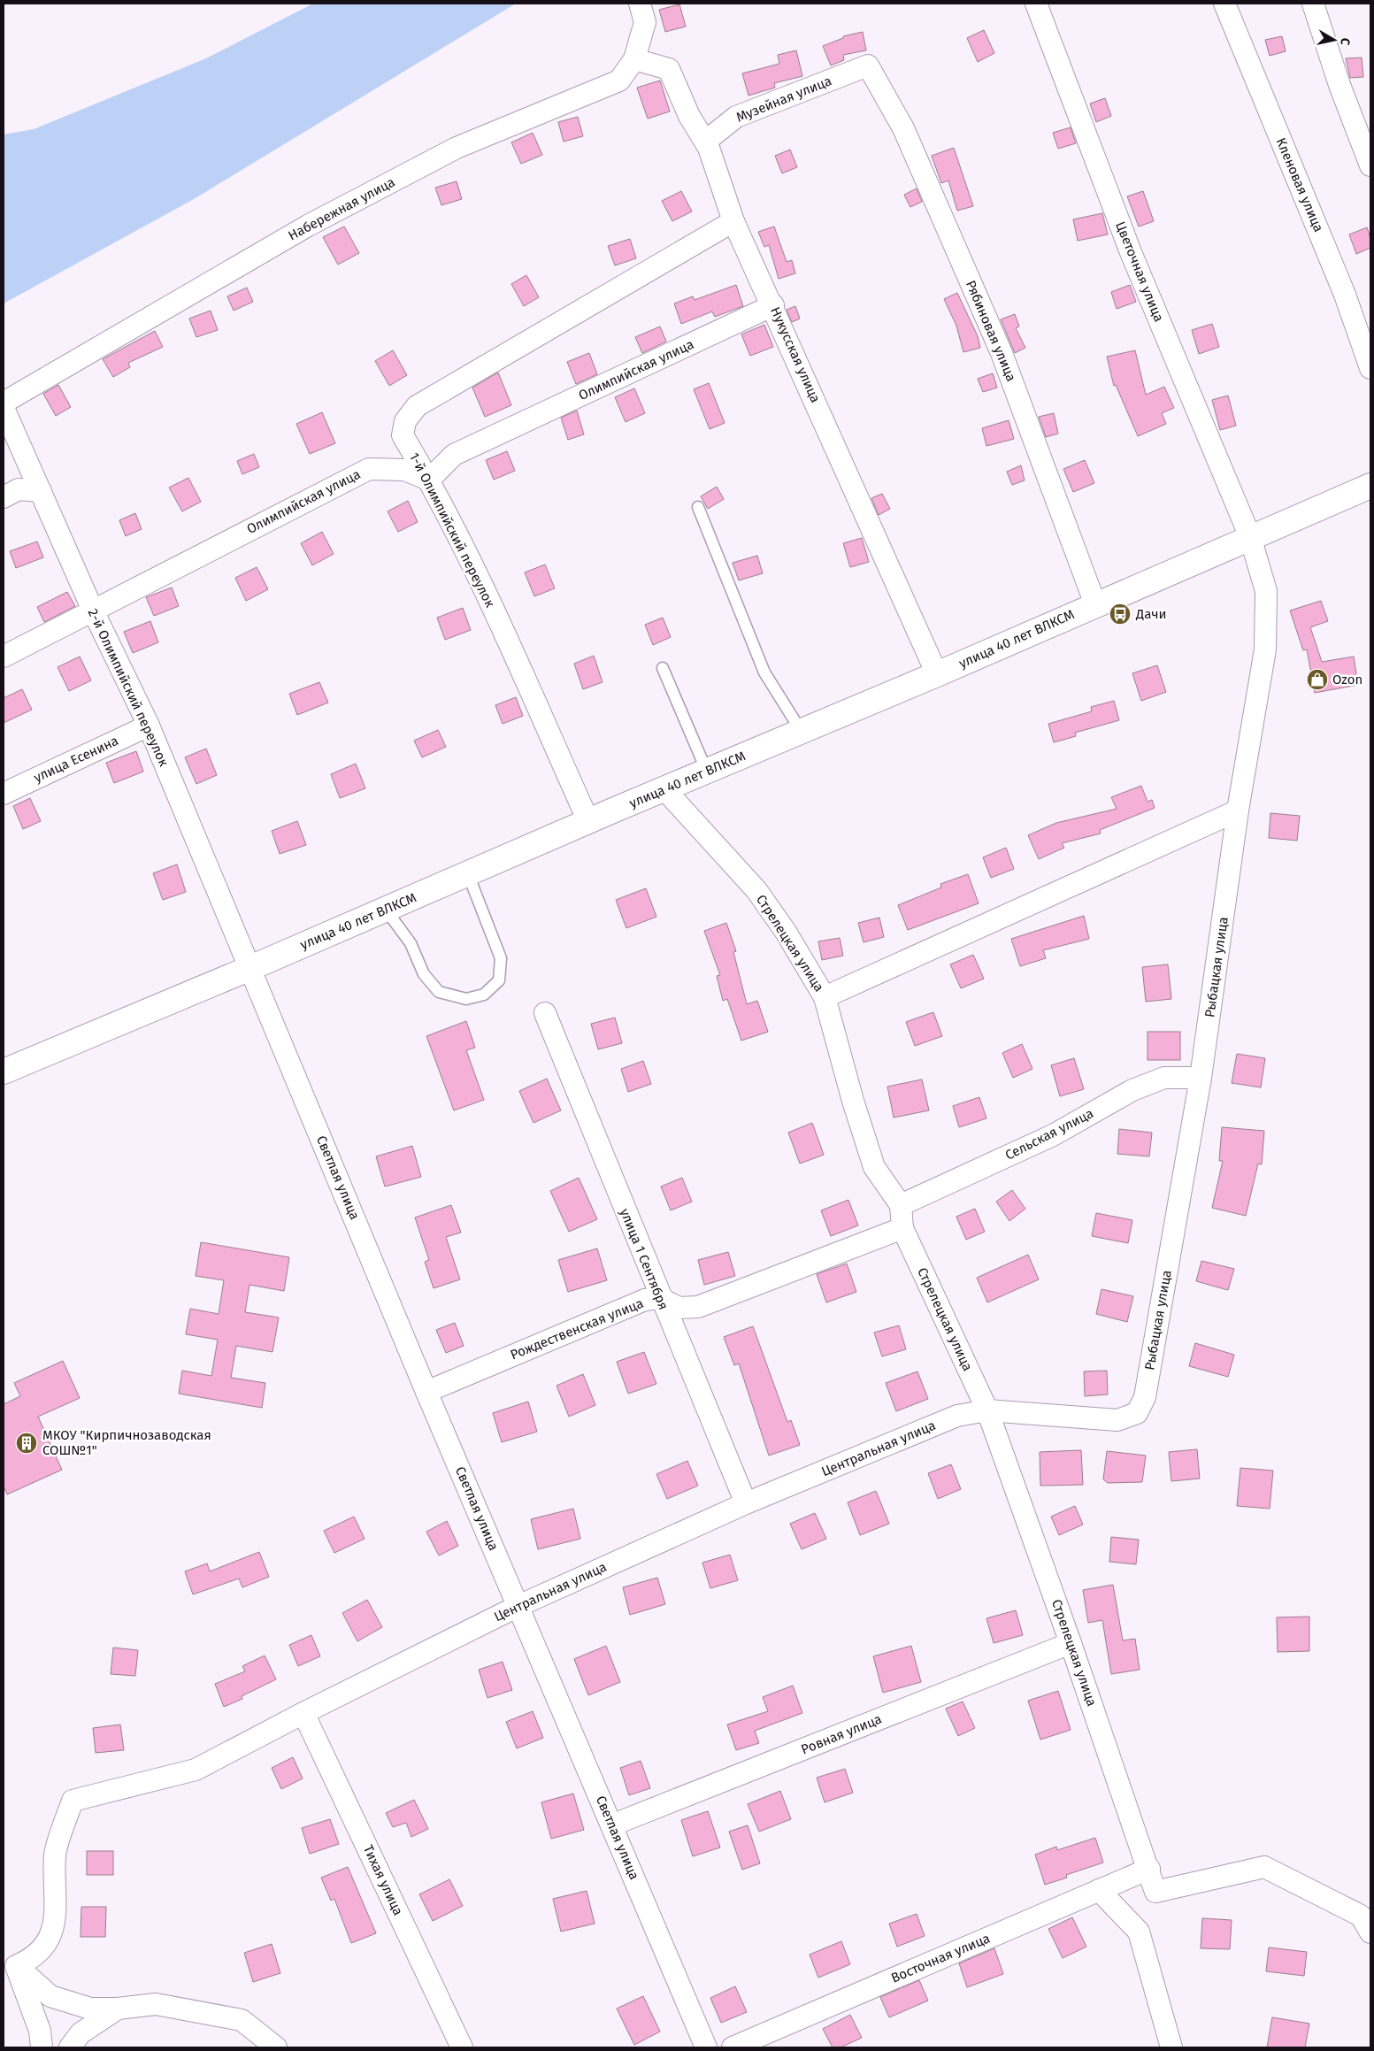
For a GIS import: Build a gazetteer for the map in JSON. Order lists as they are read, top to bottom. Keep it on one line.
{"streets":{"street":["Музейная улица","Кленовая улица","Набережная улица","Цветочная улица","Рябиновая улица","Нукусская улица","Олимпийская улица","1-й Олимпийский переулок","улица 40 лет ВЛКСМ","2-й Олимпийский переулок","улица Есенина","Стрелецкая улица","Рыбацкая улица","Сельская улица","Светлая улица","улица 1 Сентября","Рождественская улица","Центральная улица","Ровная улица","Тихая улица","Восточная улица"]},"crossings":[["Музейная улица","Рябиновая улица"],["Музейная улица","Нукусская улица"],["Набережная улица","Нукусская улица"],["Цветочная улица","улица 40 лет ВЛКСМ"],["Цветочная улица","Рыбацкая улица"],["Рябиновая улица","улица 40 лет ВЛКСМ"],["Нукусская улица","Олимпийская улица"],["Нукусская улица","1-й Олимпийский переулок"],["Нукусская улица","улица 40 лет ВЛКСМ"],["Олимпийская улица","1-й Олимпийский переулок"],["Олимпийская улица","2-й Олимпийский переулок"],["1-й Олимпийский переулок","улица 40 лет ВЛКСМ"],["улица 40 лет ВЛКСМ","2-й Олимпийский переулок"],["улица 40 лет ВЛКСМ","Стрелецкая улица"],["улица 40 лет ВЛКСМ","Рыбацкая улица"],["улица 40 лет ВЛКСМ","Светлая улица"],["2-й Олимпийский переулок","улица Есенина"],["2-й Олимпийский переулок","Светлая улица"],["Стрелецкая улица","Сельская улица"],["Стрелецкая улица","Рождественская улица"],["Стрелецкая улица","Центральная улица"],["Стрелецкая улица","Ровная улица"],["Стрелецкая улица","Восточная улица"],["Рыбацкая улица","Сельская улица"],["Рыбацкая улица","Центральная улица"],["Светлая улица","Рождественская улица"],["Светлая улица","Центральная улица"],["Светлая улица","Ровная улица"],["улица 1 Сентября","Рождественская улица"],["улица 1 Сентября","Центральная улица"],["Центральная улица","Тихая улица"]],"places":{"bus stop":["Дачи"],"shop":["Ozon"],"building":["МКОУ \"Кирпичнозаводская СОШ№1\""]},"north":"right"}
